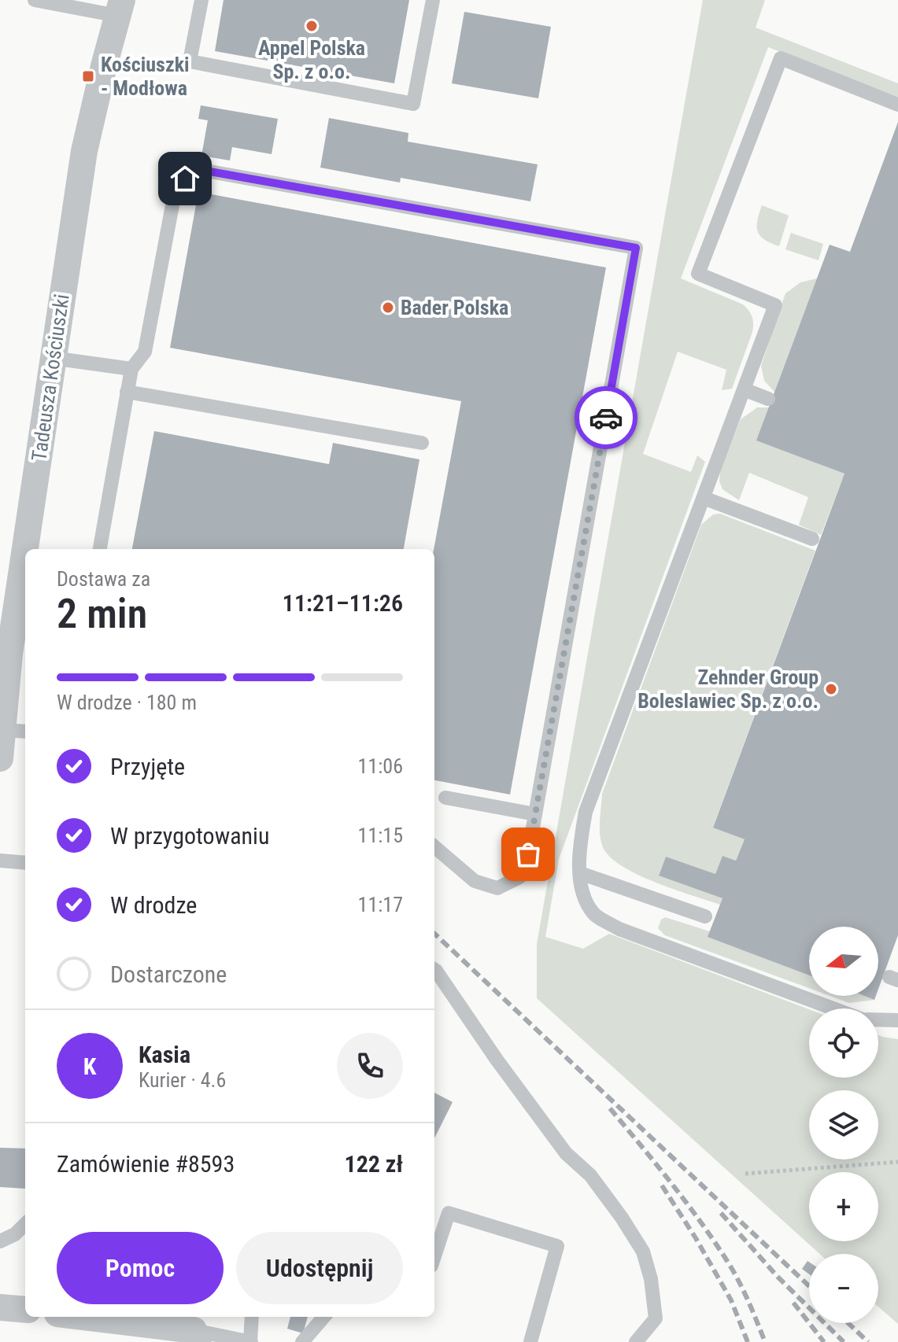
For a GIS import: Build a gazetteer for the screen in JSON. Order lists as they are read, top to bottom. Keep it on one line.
{"streets":{"street":["Tadeusza Kościuszki"]},"places":{"other":["Appel Polska Sp. z o.o.","Bader Polska","Zehnder Group Boleslawiec Sp. z o.o."],"transit":["Kościuszki - Modłowa"]},"north":"left","page":{"heading":["2 min","Dostawa za","11:21–11:26"],"panel":["Kasia","Kurier · 4.6","Zamówienie #8593","122 zł"],"bar":"W drodze · 180 m","list":[["Przyjęte","11:06"],["W przygotowaniu","11:15"],["W drodze","11:17"],"Dostarczone"],"map_buttons":["+","−"],"round":"K","buttons":["Pomoc","Udostępnij"]}}
